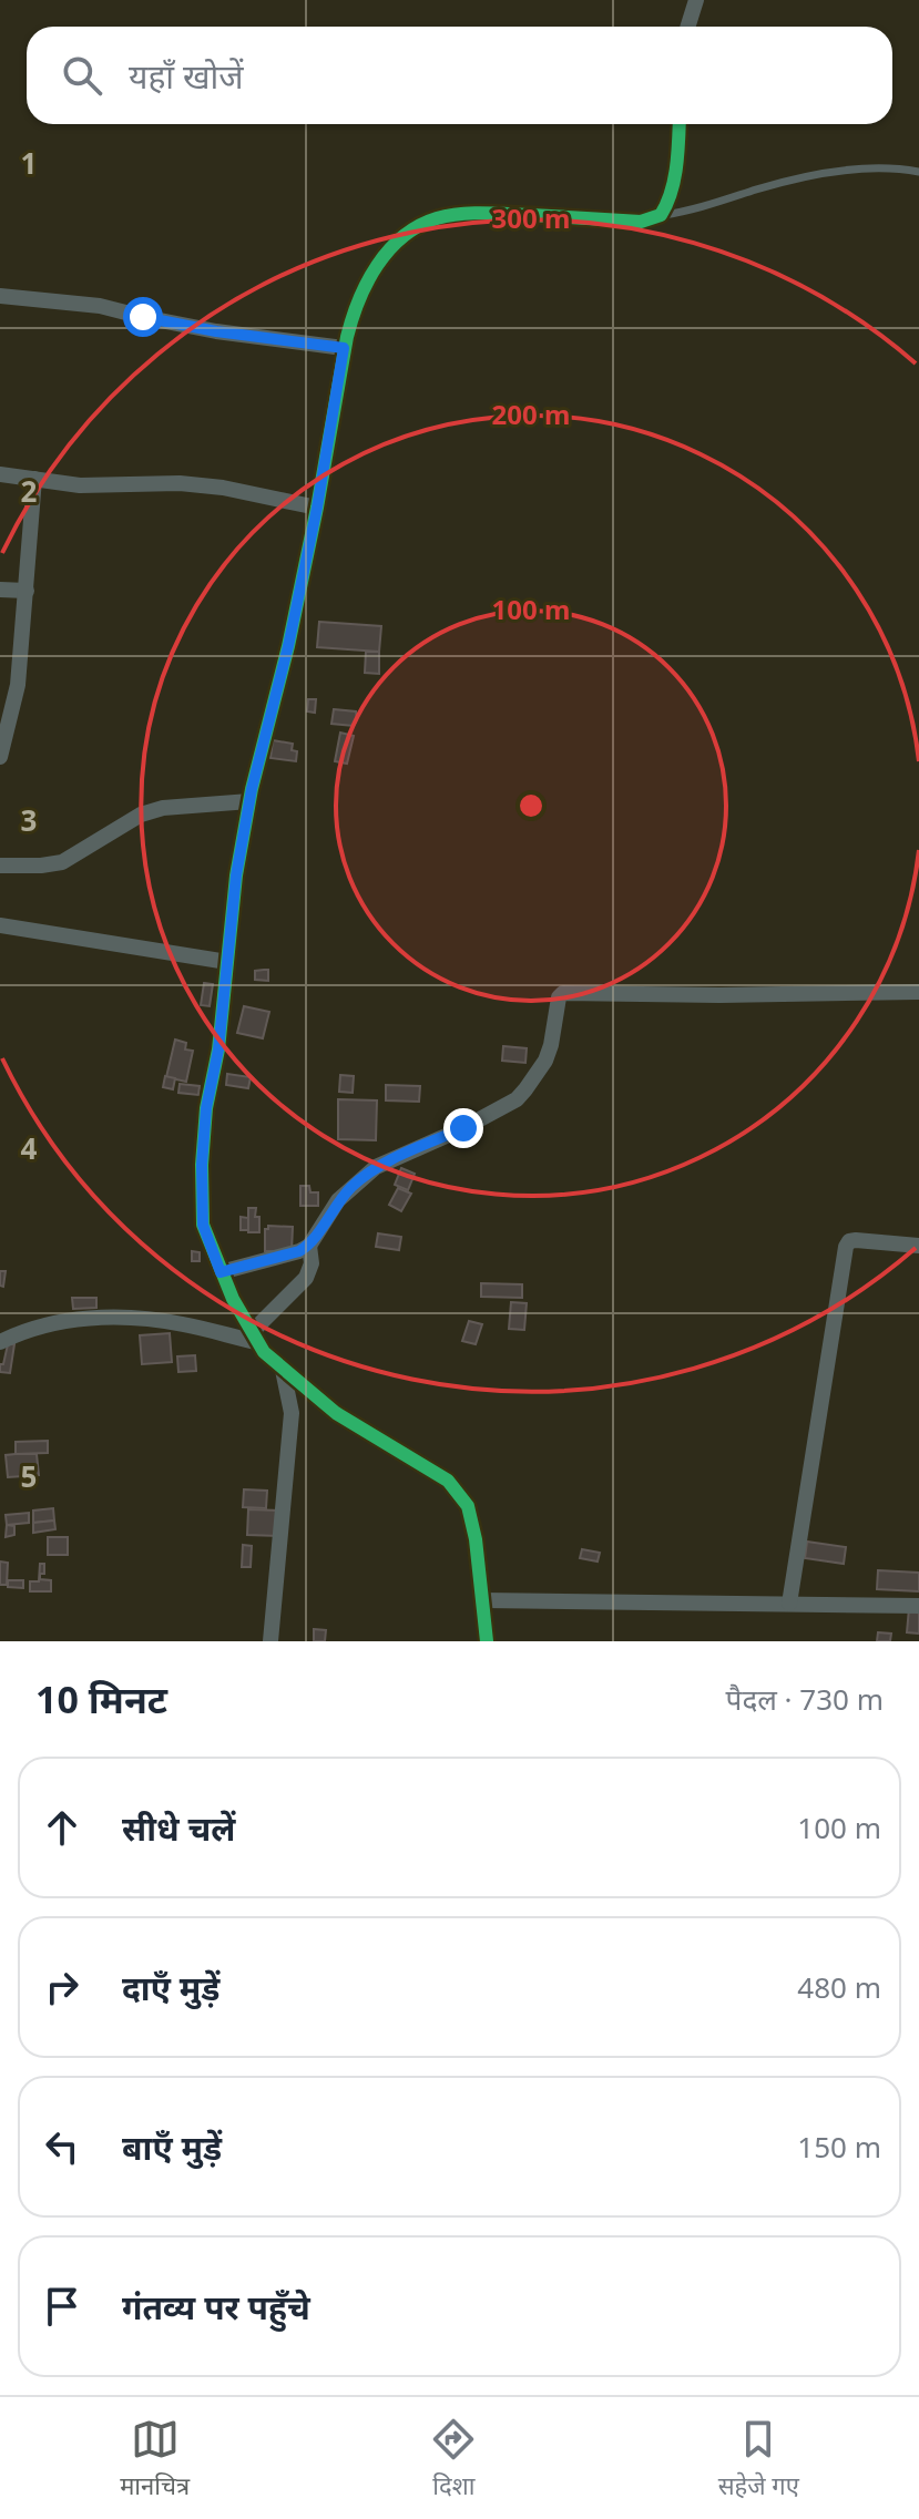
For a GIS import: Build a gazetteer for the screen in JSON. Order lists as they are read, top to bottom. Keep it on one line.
{"page":{"search":"यहाँ खोजें","heading":["10 मिनट","पैदल · 730 m"],"list":[["सीधे चलें","100 m"],["दाएँ मुड़ें","480 m"],["बाएँ मुड़ें","150 m"],"गंतव्य पर पहुँचे"],"nav":["मानचित्र","दिशा","सहेजे गए"]},"grid":{"rows":["1","2","3","4","5"]},"rings":["300 m","200 m","100 m"]}
